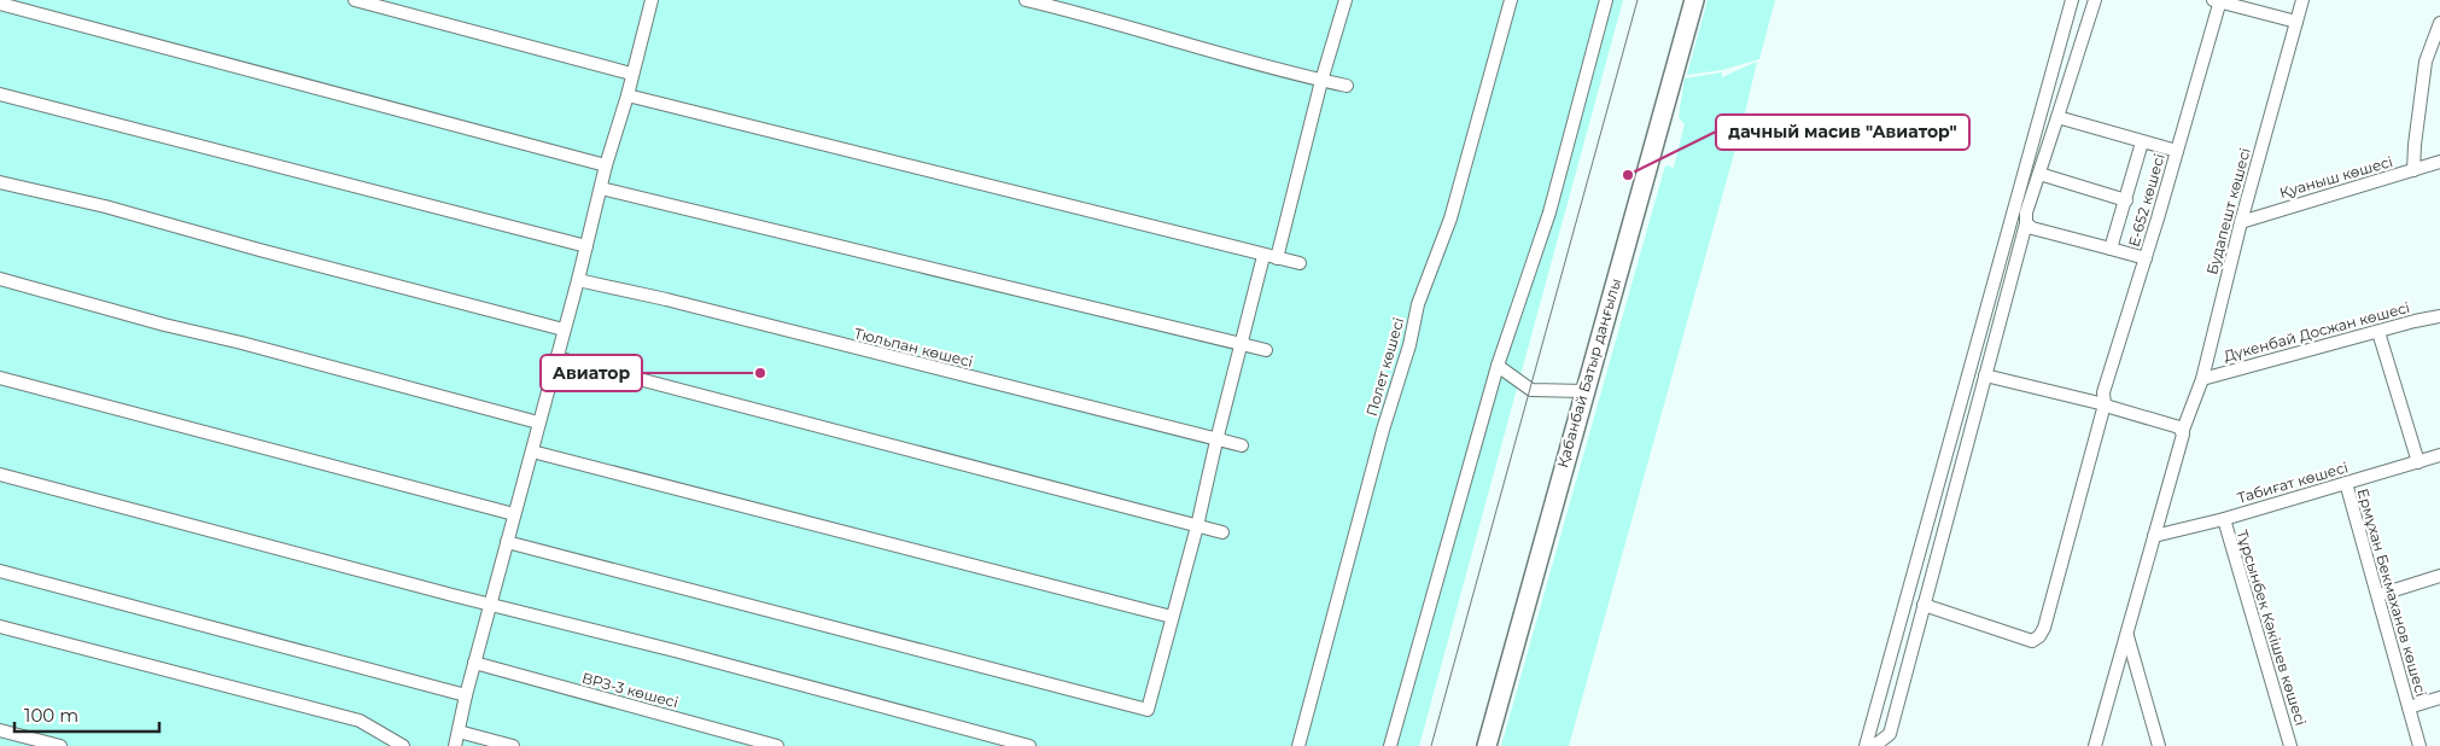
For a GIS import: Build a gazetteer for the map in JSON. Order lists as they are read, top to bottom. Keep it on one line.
{"streets":{"main road":["Қабанбай Батыр даңғылы"],"street":["Қуаныш көшесі","Е-652 көшесі","Будапешт көшесі","Дүкенбай Досжан көшесі","Тюльпан көшесі","Полет көшесі","Табиғат көшесі","Ермұхан Бекмаханов көшесі","Тұрсынбек Кәкішев көшесі","ВРЗ-3 көшесі"]},"crossings":[["Қуаныш көшесі","Будапешт көшесі"],["Будапешт көшесі","Дүкенбай Досжан көшесі"],["Табиғат көшесі","Ермұхан Бекмаханов көшесі"],["Табиғат көшесі","Тұрсынбек Кәкішев көшесі"]],"places":["дачный масив \"Авиатор\"","Авиатор"],"scale_bar":"100 m"}
